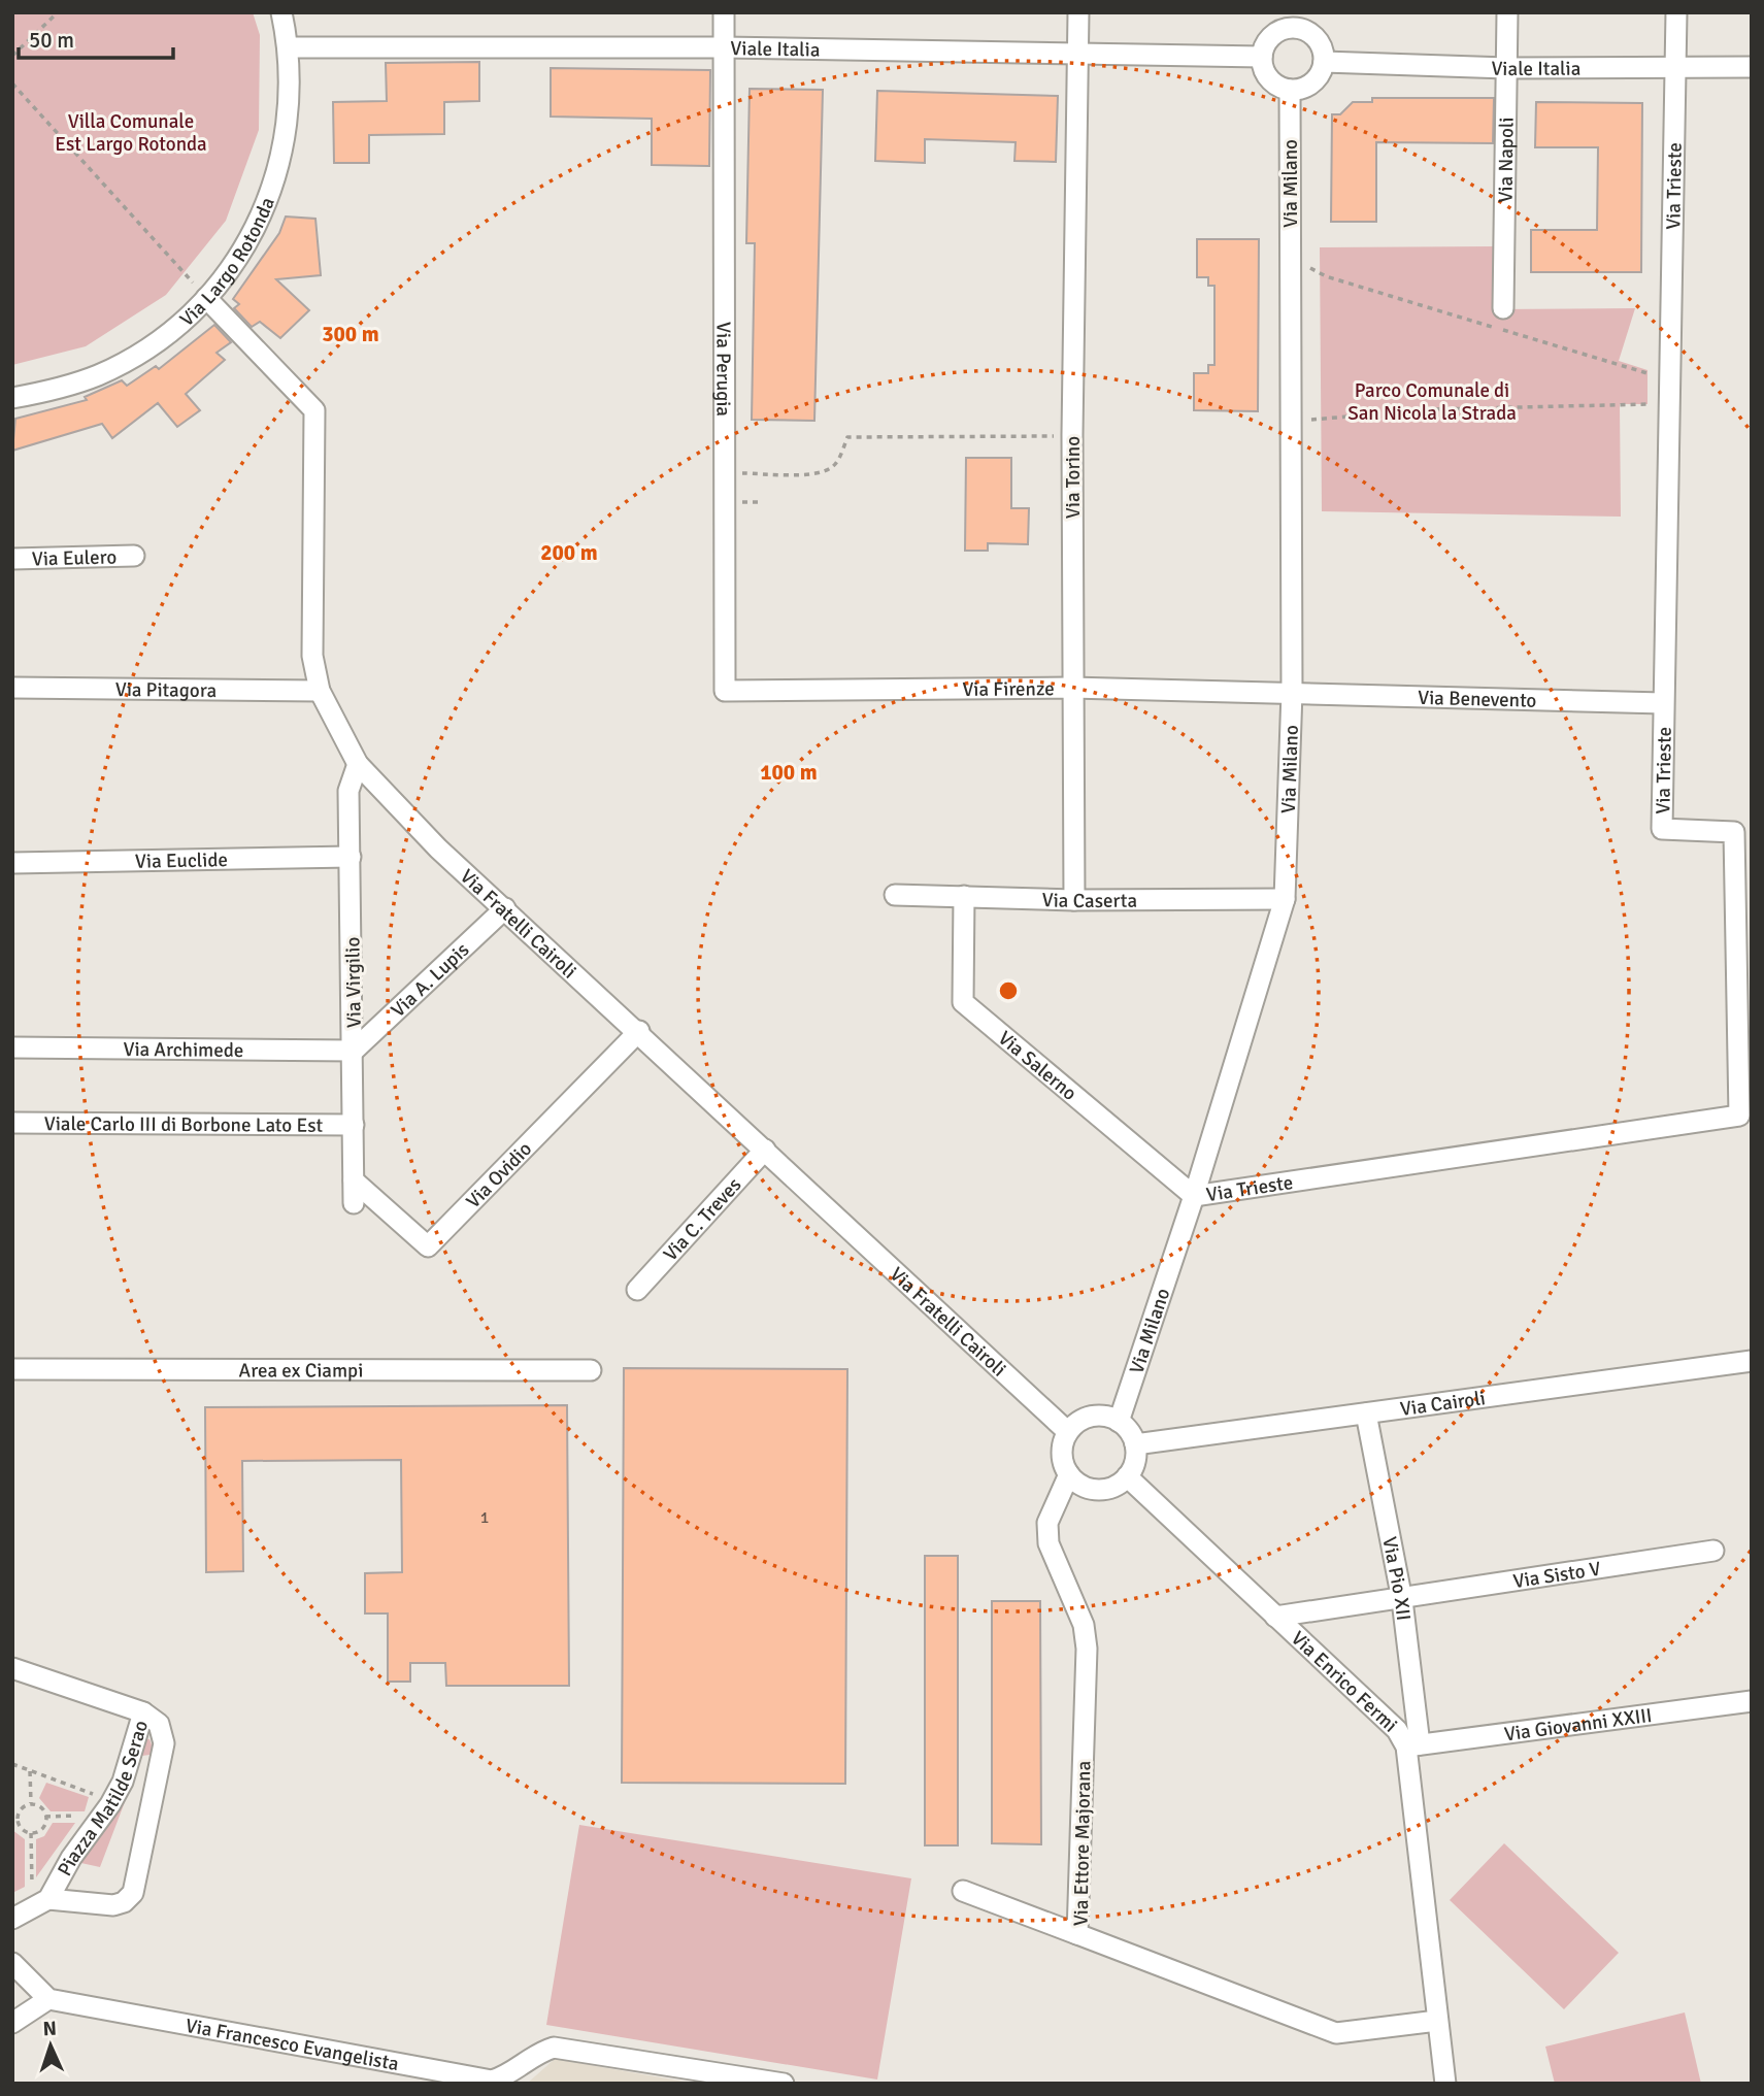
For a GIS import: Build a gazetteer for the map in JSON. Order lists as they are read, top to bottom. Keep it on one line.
{"streets":{"street":["Viale Italia","Via Napoli","Via Milano","Via Trieste","Via Largo Rotonda","Via Perugia","Via Torino","Via Eulero","Via Firenze","Via Pitagora","Via Benevento","Via Euclide","Via Caserta","Via Fratelli Cairoli","Via A. Lupis","Via Virgilio","Via Archimede","Via Salerno","Viale Carlo III di Borbone Lato Est","Via Ovidio","Via C. Treves","Area ex Ciampi","Via Cairoli","Via Sisto V","Via Pio XII","Via Enrico Fermi","Via Giovanni XXIII","Piazza Matilde Serao","Via Ettore Majorana","Via Francesco Evangelista"]},"crossings":[["Viale Italia","Via Napoli"],["Viale Italia","Via Milano"],["Viale Italia","Via Trieste"],["Viale Italia","Via Largo Rotonda"],["Viale Italia","Via Perugia"],["Viale Italia","Via Torino"],["Via Milano","Via Trieste"],["Via Milano","Via Firenze"],["Via Milano","Via Benevento"],["Via Milano","Via Caserta"],["Via Milano","Via Fratelli Cairoli"],["Via Milano","Via Salerno"],["Via Milano","Via Cairoli"],["Via Milano","Via Enrico Fermi"],["Via Milano","Via Ettore Majorana"],["Via Trieste","Via Benevento"],["Via Trieste","Via Salerno"],["Via Largo Rotonda","Via Fratelli Cairoli"],["Via Perugia","Via Firenze"],["Via Torino","Via Firenze"],["Via Torino","Via Caserta"],["Via Firenze","Via Benevento"],["Via Pitagora","Via Fratelli Cairoli"],["Via Euclide","Via Virgilio"],["Via Caserta","Via Salerno"],["Via Fratelli Cairoli","Via A. Lupis"],["Via Fratelli Cairoli","Via Virgilio"],["Via Fratelli Cairoli","Via Ovidio"],["Via Fratelli Cairoli","Via C. Treves"],["Via Fratelli Cairoli","Via Cairoli"],["Via Fratelli Cairoli","Via Enrico Fermi"],["Via Fratelli Cairoli","Via Ettore Majorana"],["Via A. Lupis","Via Virgilio"],["Via A. Lupis","Via Archimede"],["Via Virgilio","Via Archimede"],["Via Virgilio","Viale Carlo III di Borbone Lato Est"],["Via Virgilio","Via Ovidio"],["Via Cairoli","Via Pio XII"],["Via Cairoli","Via Enrico Fermi"],["Via Cairoli","Via Ettore Majorana"],["Via Sisto V","Via Pio XII"],["Via Sisto V","Via Enrico Fermi"],["Via Pio XII","Via Enrico Fermi"],["Via Pio XII","Via Giovanni XXIII"],["Via Enrico Fermi","Via Giovanni XXIII"],["Via Enrico Fermi","Via Ettore Majorana"]],"parks":["Villa Comunale Est Largo Rotonda","Parco Comunale di San Nicola la Strada"],"house_numbers":["1"],"scale_bar":"50 m","north":"top","rings":["300 m","200 m","100 m"]}
